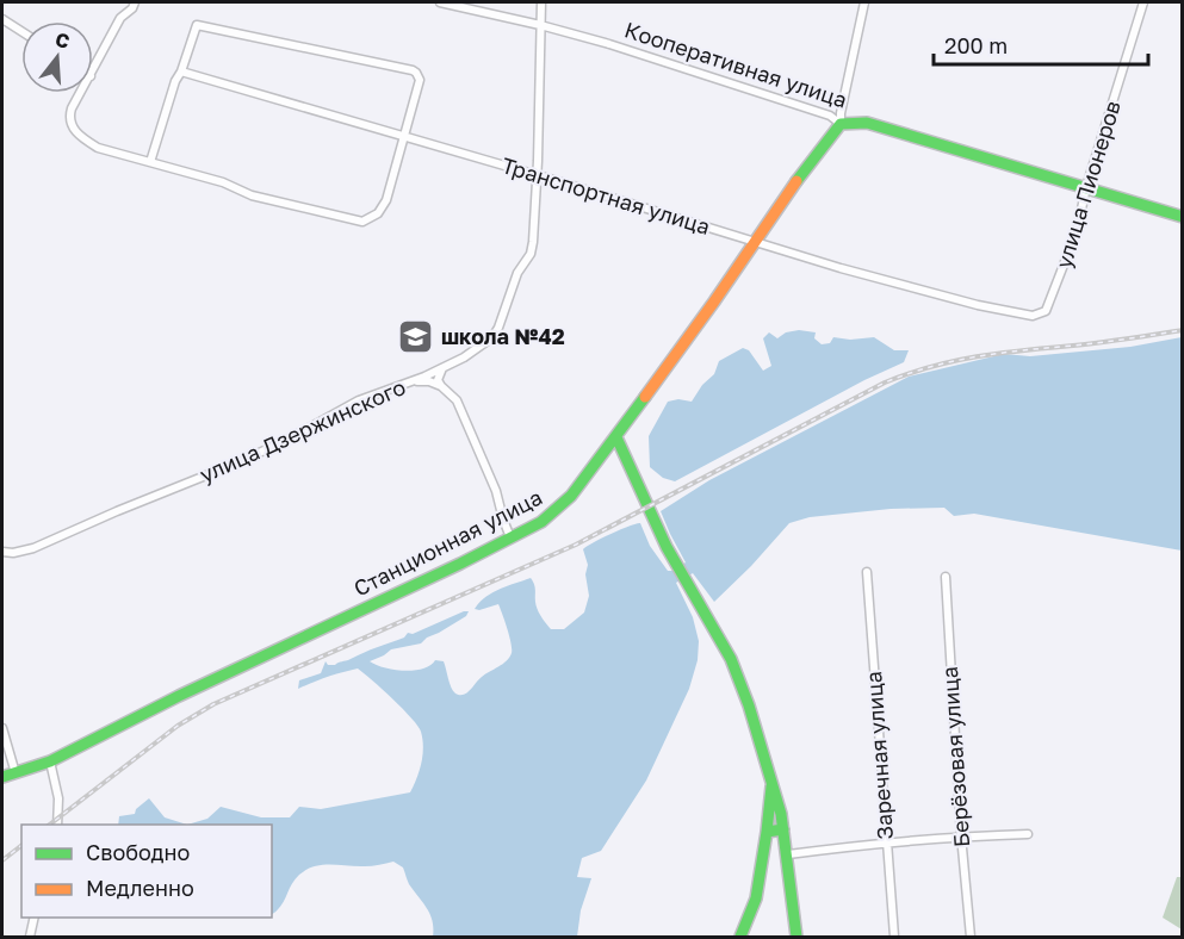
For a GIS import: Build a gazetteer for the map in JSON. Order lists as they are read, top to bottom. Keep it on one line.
{"streets":{"main road":["Кооперативная улица","Станционная улица"],"street":["улица Пионеров","Транспортная улица","улица Дзержинского","Заречная улица","Берёзовая улица"]},"crossings":[["Кооперативная улица","улица Пионеров"],["Кооперативная улица","Станционная улица"],["улица Пионеров","Транспортная улица"],["Транспортная улица","улица Дзержинского"],["Транспортная улица","Станционная улица"]],"places":{"school or university":["школа №42"]},"legend":["Свободно","Медленно"],"scale_bar":"200 m","north":"top"}
